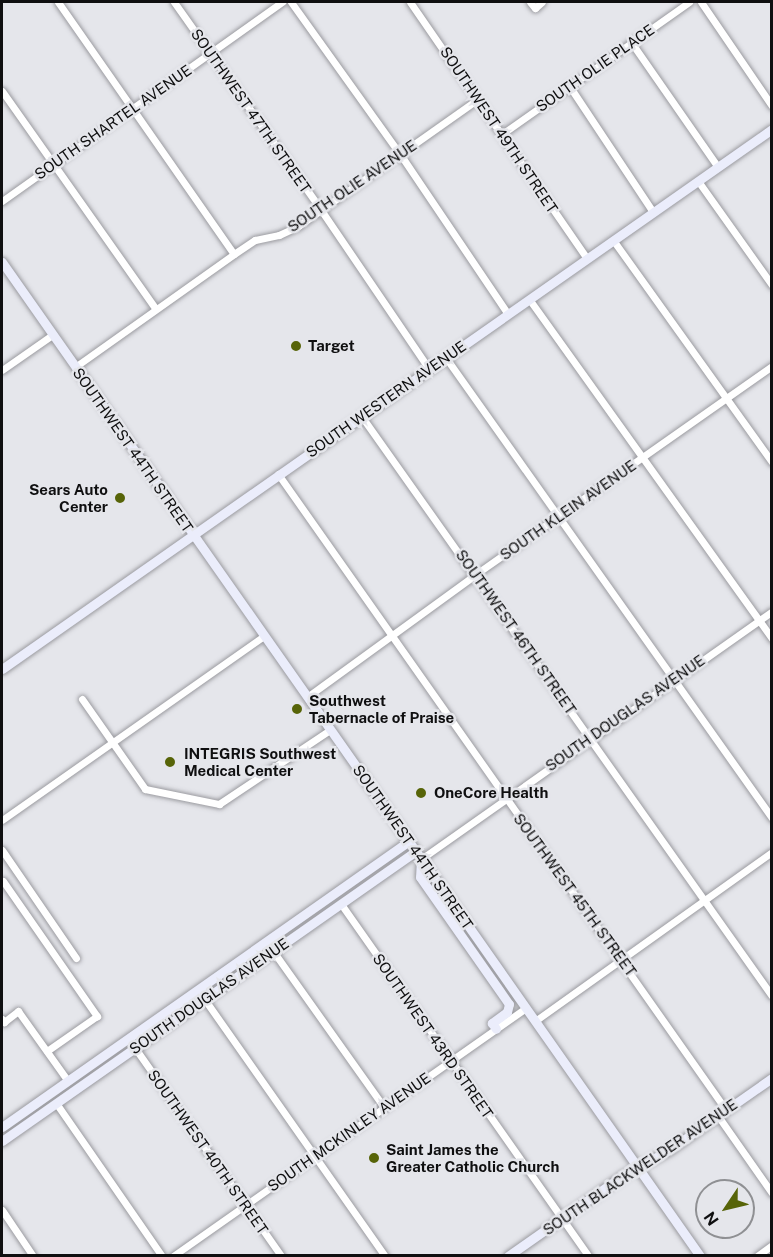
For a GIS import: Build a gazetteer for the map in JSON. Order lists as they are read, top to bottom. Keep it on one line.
{"streets":{"main road":["SOUTH WESTERN AVENUE","SOUTHWEST 44TH STREET","SOUTH DOUGLAS AVENUE","SOUTH BLACKWELDER AVENUE"],"street":["SOUTH OLIE PLACE","SOUTHWEST 47TH STREET","SOUTH SHARTEL AVENUE","SOUTHWEST 49TH STREET","SOUTH OLIE AVENUE","SOUTH KLEIN AVENUE","SOUTHWEST 46TH STREET","SOUTHWEST 45TH STREET","SOUTHWEST 43RD STREET","SOUTH MCKINLEY AVENUE","SOUTHWEST 40TH STREET"]},"crossings":[["SOUTH OLIE PLACE","SOUTHWEST 49TH STREET"],["SOUTHWEST 47TH STREET","SOUTH SHARTEL AVENUE"],["SOUTHWEST 47TH STREET","SOUTH OLIE AVENUE"],["SOUTHWEST 47TH STREET","SOUTH WESTERN AVENUE"],["SOUTHWEST 49TH STREET","SOUTH OLIE AVENUE"],["SOUTHWEST 49TH STREET","SOUTH WESTERN AVENUE"],["SOUTH OLIE AVENUE","SOUTHWEST 44TH STREET"],["SOUTH WESTERN AVENUE","SOUTHWEST 44TH STREET"],["SOUTH WESTERN AVENUE","SOUTHWEST 46TH STREET"],["SOUTH WESTERN AVENUE","SOUTHWEST 45TH STREET"],["SOUTHWEST 44TH STREET","SOUTH KLEIN AVENUE"],["SOUTHWEST 44TH STREET","SOUTH DOUGLAS AVENUE"],["SOUTHWEST 44TH STREET","SOUTH MCKINLEY AVENUE"],["SOUTHWEST 44TH STREET","SOUTH BLACKWELDER AVENUE"],["SOUTH KLEIN AVENUE","SOUTHWEST 46TH STREET"],["SOUTH KLEIN AVENUE","SOUTHWEST 45TH STREET"],["SOUTHWEST 46TH STREET","SOUTH DOUGLAS AVENUE"],["SOUTH DOUGLAS AVENUE","SOUTHWEST 45TH STREET"],["SOUTH DOUGLAS AVENUE","SOUTHWEST 43RD STREET"],["SOUTH DOUGLAS AVENUE","SOUTHWEST 40TH STREET"],["SOUTHWEST 45TH STREET","SOUTH BLACKWELDER AVENUE"],["SOUTHWEST 43RD STREET","SOUTH MCKINLEY AVENUE"],["SOUTHWEST 43RD STREET","SOUTH BLACKWELDER AVENUE"],["SOUTH MCKINLEY AVENUE","SOUTHWEST 40TH STREET"]],"places":["Target","Sears Auto Center","Southwest Tabernacle of Praise","INTEGRIS Southwest Medical Center","OneCore Health","Saint James the Greater Catholic Church"],"north":"bottom left"}
